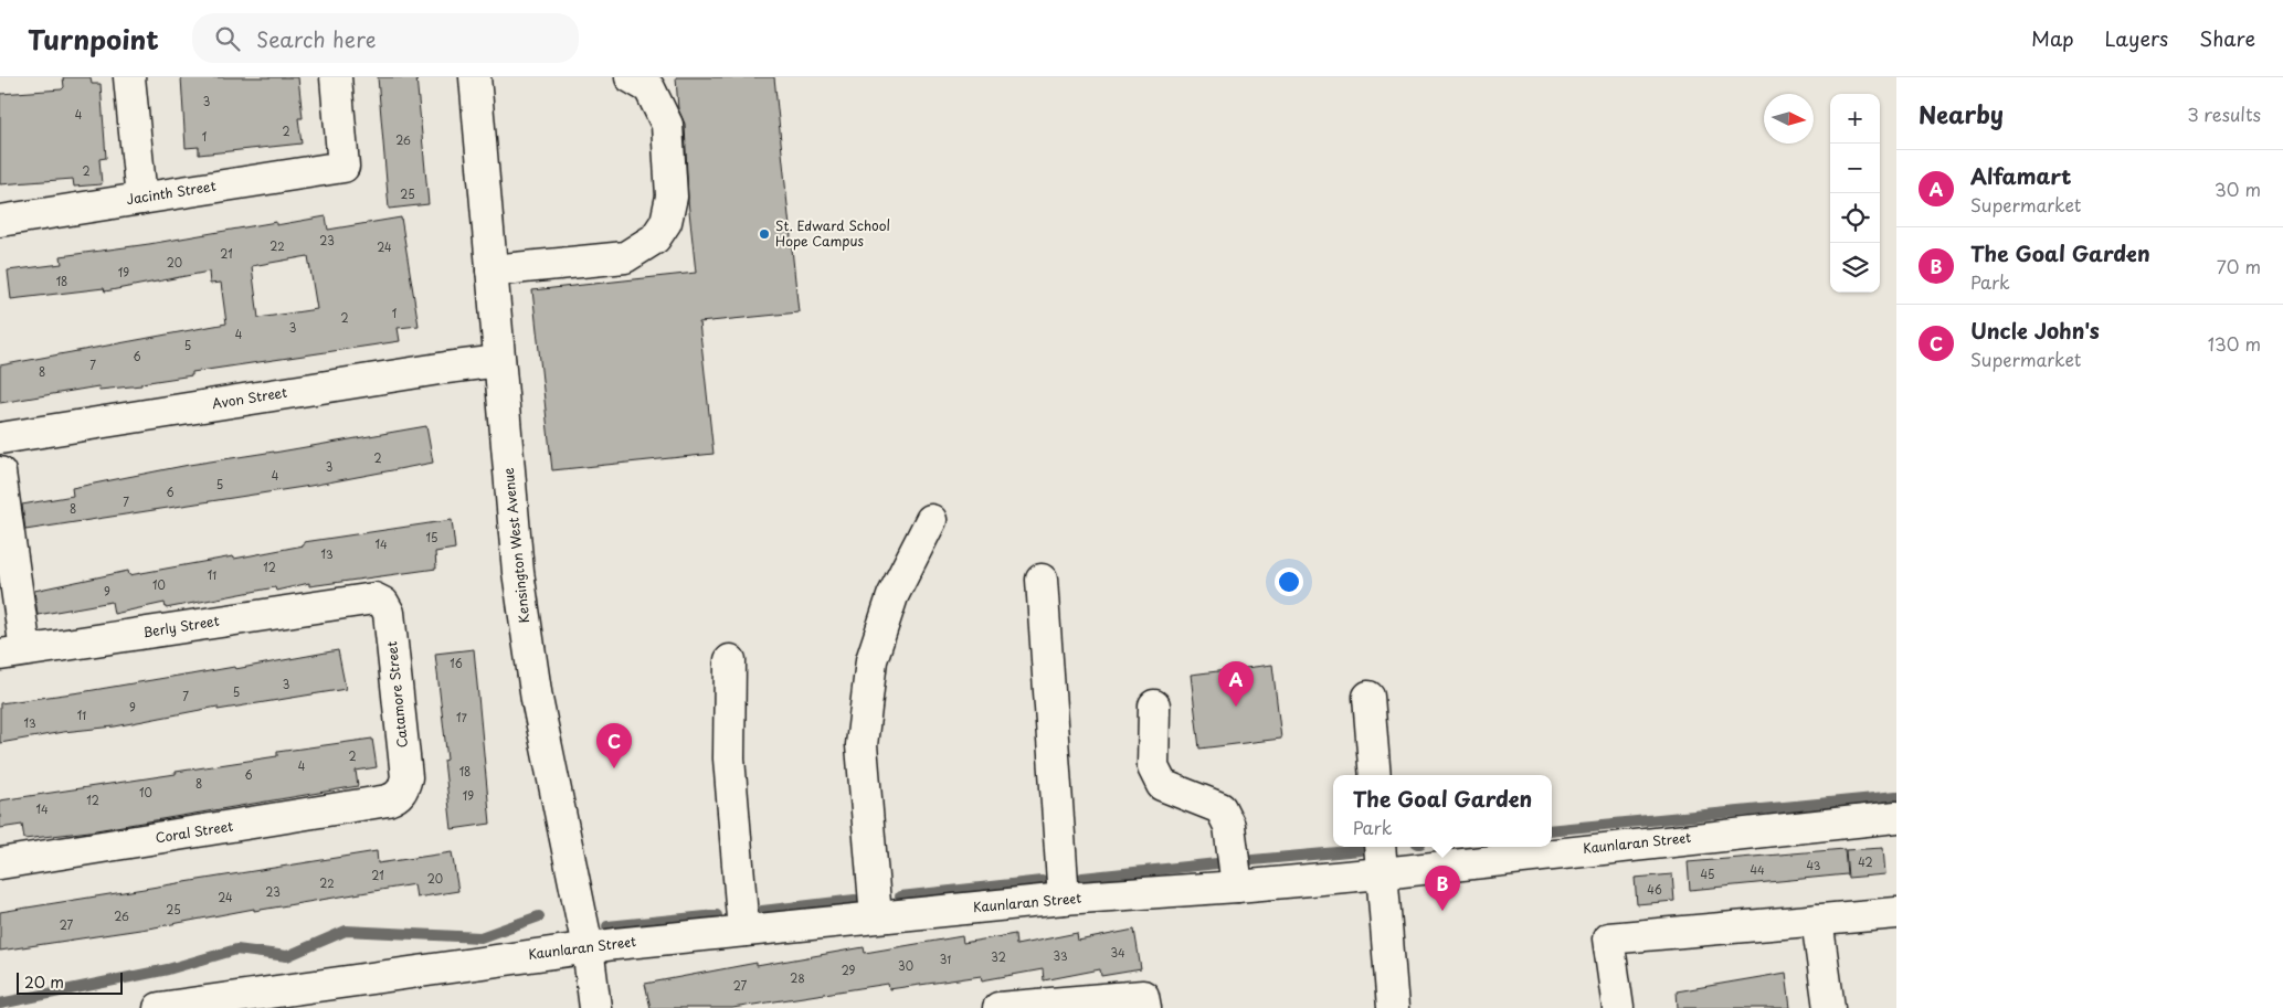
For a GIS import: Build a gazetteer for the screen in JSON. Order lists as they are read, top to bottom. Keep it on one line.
{"streets":{"street":["Jacinth Street","Avon Street","Kensington West Avenue","Berly Street","Catamore Street","Coral Street","Kaunlaran Street"]},"crossings":[["Avon Street","Kensington West Avenue"],["Kensington West Avenue","Kaunlaran Street"],["Berly Street","Catamore Street"],["Catamore Street","Coral Street"]],"places":["St. Edward School Hope Campus"],"house_numbers":["3","4","2","1","26","2","25","23","22","24","21","20","19","18","1","2","3","4","5","6","7","8","2","3","4","5","6","7","8","15","14","13","12","11","10","9","16","3","5","7","9","11","17","13","2","4","18","6","8","10","19","12","14","42","43","44","45","21","20","22","46","23","24","25","26","27","34","33","32","31","30","29","28","27"],"scale_bar":"20 m","north":"right","page":{"header":"Turnpoint","search":"Search here","nav":["Map","Layers","Share"],"heading":["Nearby","3 results"],"map_buttons":["+","−"],"list":[{"mark":"A","name":"Alfamart","note":"Supermarket","value":"30 m"},{"mark":"B","name":"The Goal Garden","note":"Park","value":"70 m"},{"mark":"C","name":"Uncle John's","note":"Supermarket","value":"130 m"}],"pins":["A","C","B"],"popup":["The Goal Garden","Park"],"scale":"20 m"}}
